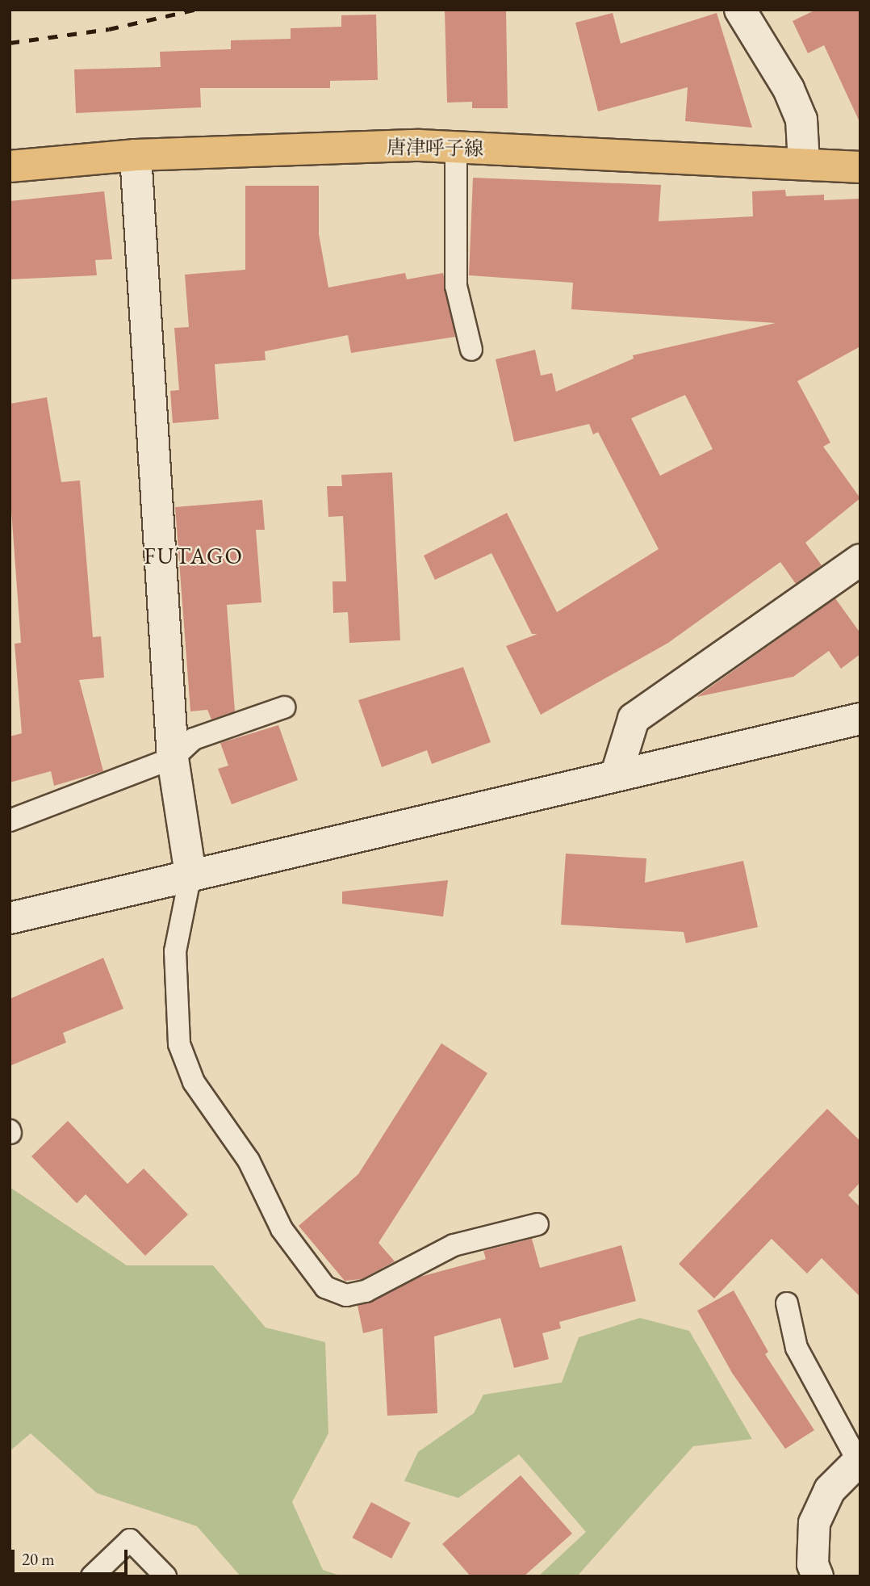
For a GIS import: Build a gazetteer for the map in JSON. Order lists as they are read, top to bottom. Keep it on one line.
{"streets":{"main road":["唐津呼子線"]},"districts":["FUTAGO"],"scale_bar":"20 m"}
